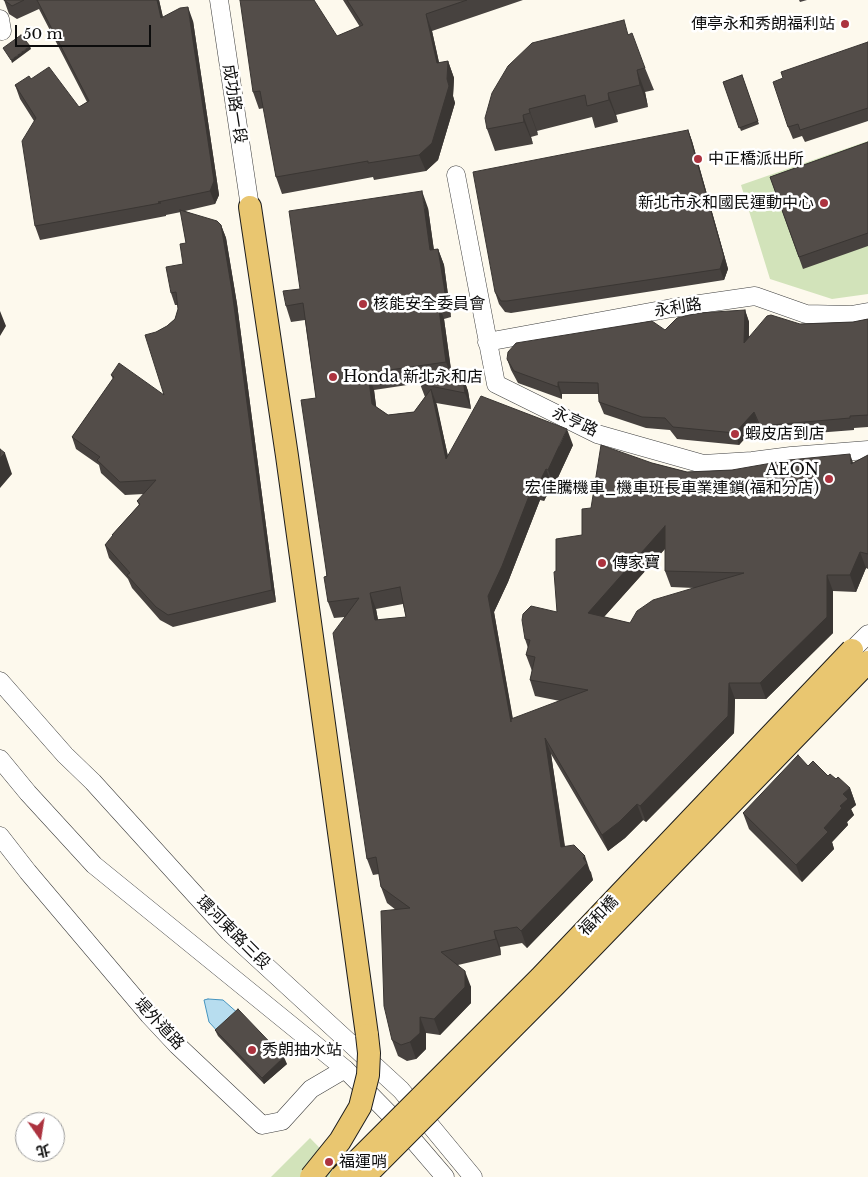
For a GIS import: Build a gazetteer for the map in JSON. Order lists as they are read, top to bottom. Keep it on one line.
{"streets":{"main road":["福和橋"],"street":["成功路一段","永利路","永亨路","環河東路三段","堤外道路"]},"crossings":[["永利路","永亨路"],["環河東路三段","堤外道路"]],"places":["俥亭永和秀朗福利站","中正橋派出所","新北市永和國民運動中心","核能安全委員會","Honda 新北永和店","蝦皮店到店","AEON 宏佳騰機車_機車班長車業連鎖(福和分店)","傳家寶","秀朗抽水站","福運哨"],"scale_bar":"50 m","north":"bottom"}
